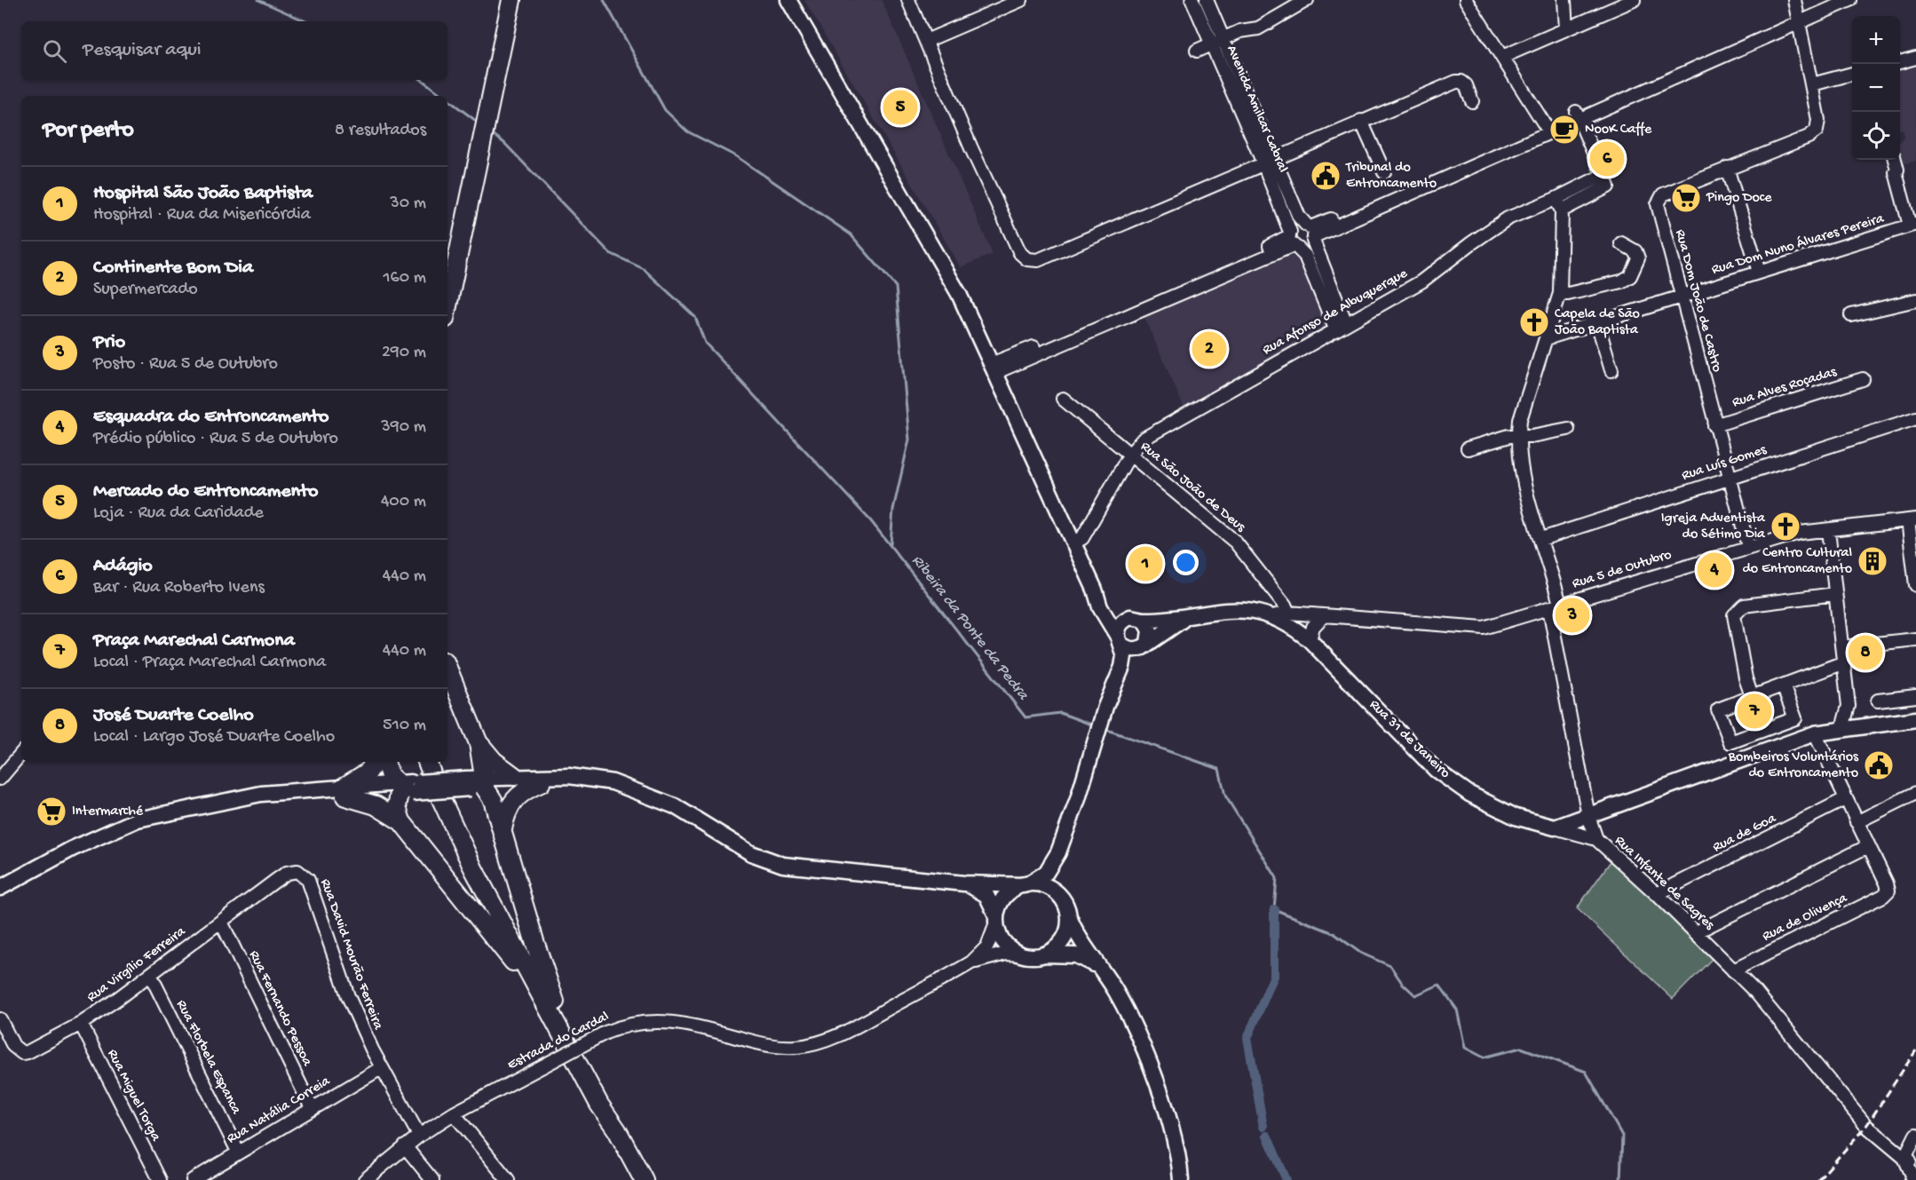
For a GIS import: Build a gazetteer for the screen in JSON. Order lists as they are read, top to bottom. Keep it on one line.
{"streets":{"main road":["Rua 31 de Janeiro"],"street":["Avenida Amilcar Cabral","Rua Dom Nuno Álvares Pereira","Rua Dom João de Castro","Rua Afonso de Albuquerque","Rua Alves Roçadas","Rua Luís Gomes","Rua São João de Deus","Rua 5 de Outubro","Rua de Goa","Rua Infante de Sagres","Rua de Olivença","Rua David Mourão Ferreira","Rua Virgílio Ferreira","Rua Fernando Pessoa","Estrada do Cardal","Rua Florbela Espanca","Rua Miguel Torga","Rua Natália Correia"]},"crossings":[["Avenida Amilcar Cabral","Rua Afonso de Albuquerque"],["Rua Dom Nuno Álvares Pereira","Rua Dom João de Castro"],["Rua Dom Nuno Álvares Pereira","Rua Infante de Sagres"],["Rua Dom João de Castro","Rua Alves Roçadas"],["Rua Dom João de Castro","Rua Luís Gomes"],["Rua Dom João de Castro","Rua 5 de Outubro"],["Rua Afonso de Albuquerque","Rua São João de Deus"],["Rua Luís Gomes","Rua Infante de Sagres"],["Rua São João de Deus","Rua 5 de Outubro"],["Rua 5 de Outubro","Rua 31 de Janeiro"],["Rua 5 de Outubro","Rua Infante de Sagres"],["Rua 31 de Janeiro","Rua Infante de Sagres"],["Rua de Goa","Rua Infante de Sagres"],["Rua Infante de Sagres","Rua de Olivença"],["Rua David Mourão Ferreira","Rua Virgílio Ferreira"],["Rua David Mourão Ferreira","Estrada do Cardal"],["Rua David Mourão Ferreira","Rua Natália Correia"],["Rua Virgílio Ferreira","Rua Fernando Pessoa"],["Rua Virgílio Ferreira","Rua Florbela Espanca"],["Rua Virgílio Ferreira","Rua Miguel Torga"],["Rua Fernando Pessoa","Rua Natália Correia"],["Rua Florbela Espanca","Rua Natália Correia"]],"water":["Ribeira da Ponte da Pedra"],"places":{"cafe":["NooK Caffe"],"public building":["Tribunal do Entroncamento","Bombeiros Voluntários do Entroncamento"],"supermarket":["Pingo Doce","Intermarché"],"church":["Capela de São João Baptista","Igreja Adventista do Sétimo Dia"],"building":["Centro Cultural do Entroncamento"]},"page":{"map_buttons":["+","−"],"search":"Pesquisar aqui","pins":["5","6","2","1","4","3","8","7"],"heading":["Por perto","8 resultados"],"list":[{"mark":"1","name":"Hospital São João Baptista","note":"Hospital · Rua da Misericórdia","value":"30 m"},{"mark":"2","name":"Continente Bom Dia","note":"Supermercado","value":"160 m"},{"mark":"3","name":"Prio","note":"Posto · Rua 5 de Outubro","value":"290 m"},{"mark":"4","name":"Esquadra do Entroncamento","note":"Prédio público · Rua 5 de Outubro","value":"390 m"},{"mark":"5","name":"Mercado do Entroncamento","note":"Loja · Rua da Caridade","value":"400 m"},{"mark":"6","name":"Adágio","note":"Bar · Rua Roberto Ivens","value":"440 m"},{"mark":"7","name":"Praça Marechal Carmona","note":"Local · Praça Marechal Carmona","value":"440 m"},{"mark":"8","name":"José Duarte Coelho","note":"Local · Largo José Duarte Coelho","value":"510 m"}]}}
